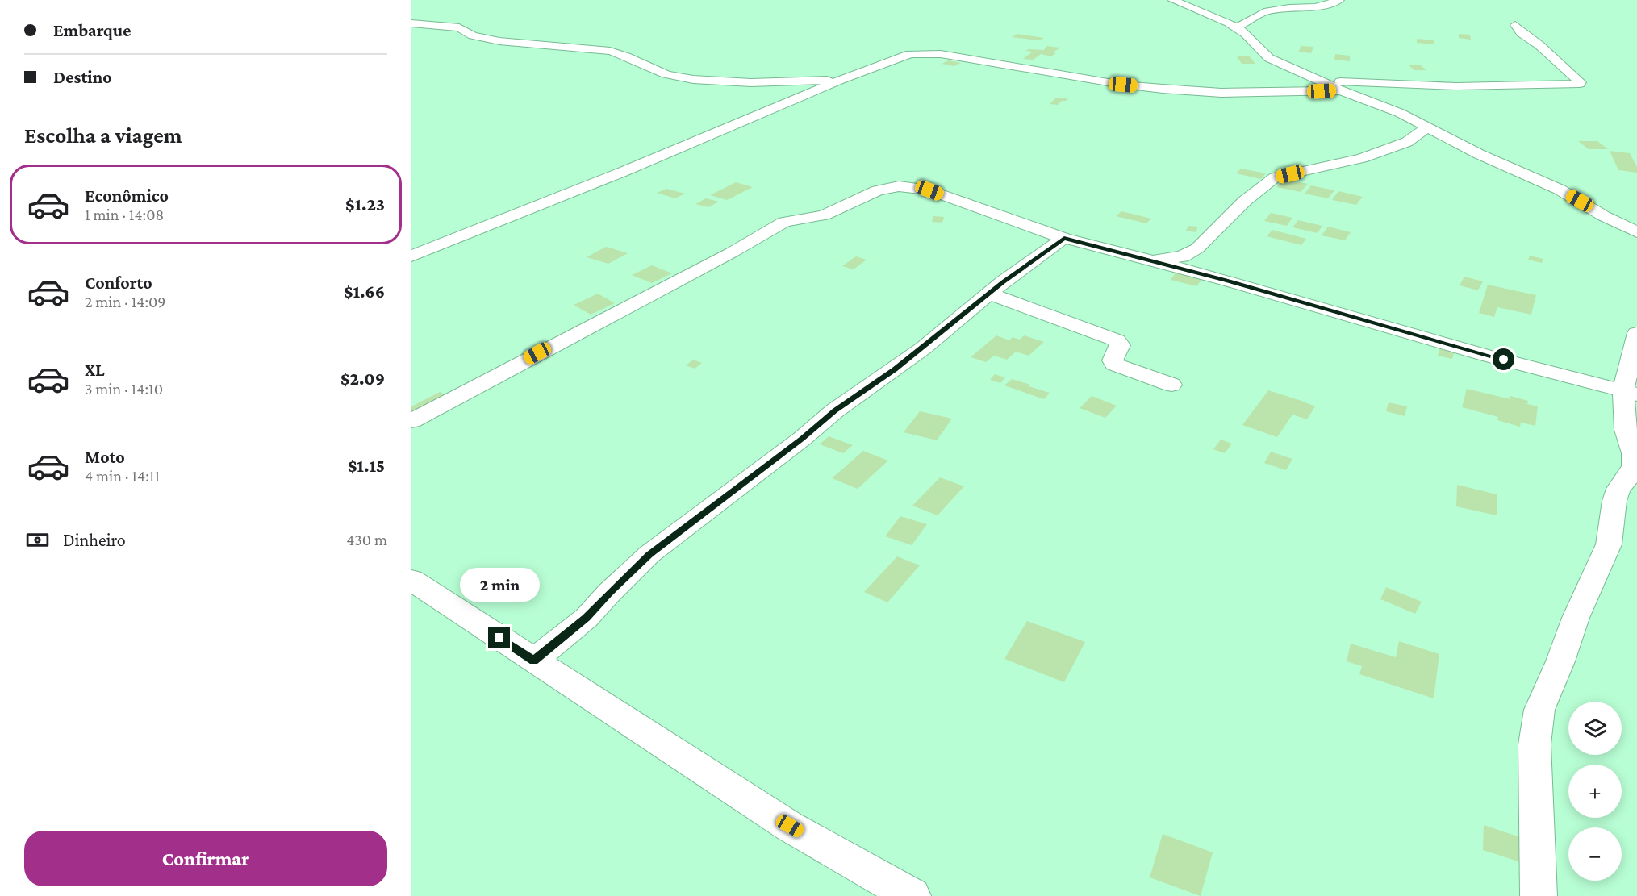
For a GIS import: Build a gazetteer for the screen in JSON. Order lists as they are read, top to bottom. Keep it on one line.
{"page":{"banner":["Embarque","Destino"],"heading":"Escolha a viagem","list":[{"name":"Econômico","note":"1 min · 14:08","value":"$1.23"},{"name":"Conforto","note":"2 min · 14:09","value":"$1.66"},{"name":"XL","note":"3 min · 14:10","value":"$2.09"},{"name":"Moto","note":"4 min · 14:11","value":"$1.15"}],"pay":["Dinheiro","430 m"],"bubble":"2 min","map_buttons":["+","−"],"buttons":"Confirmar"}}
